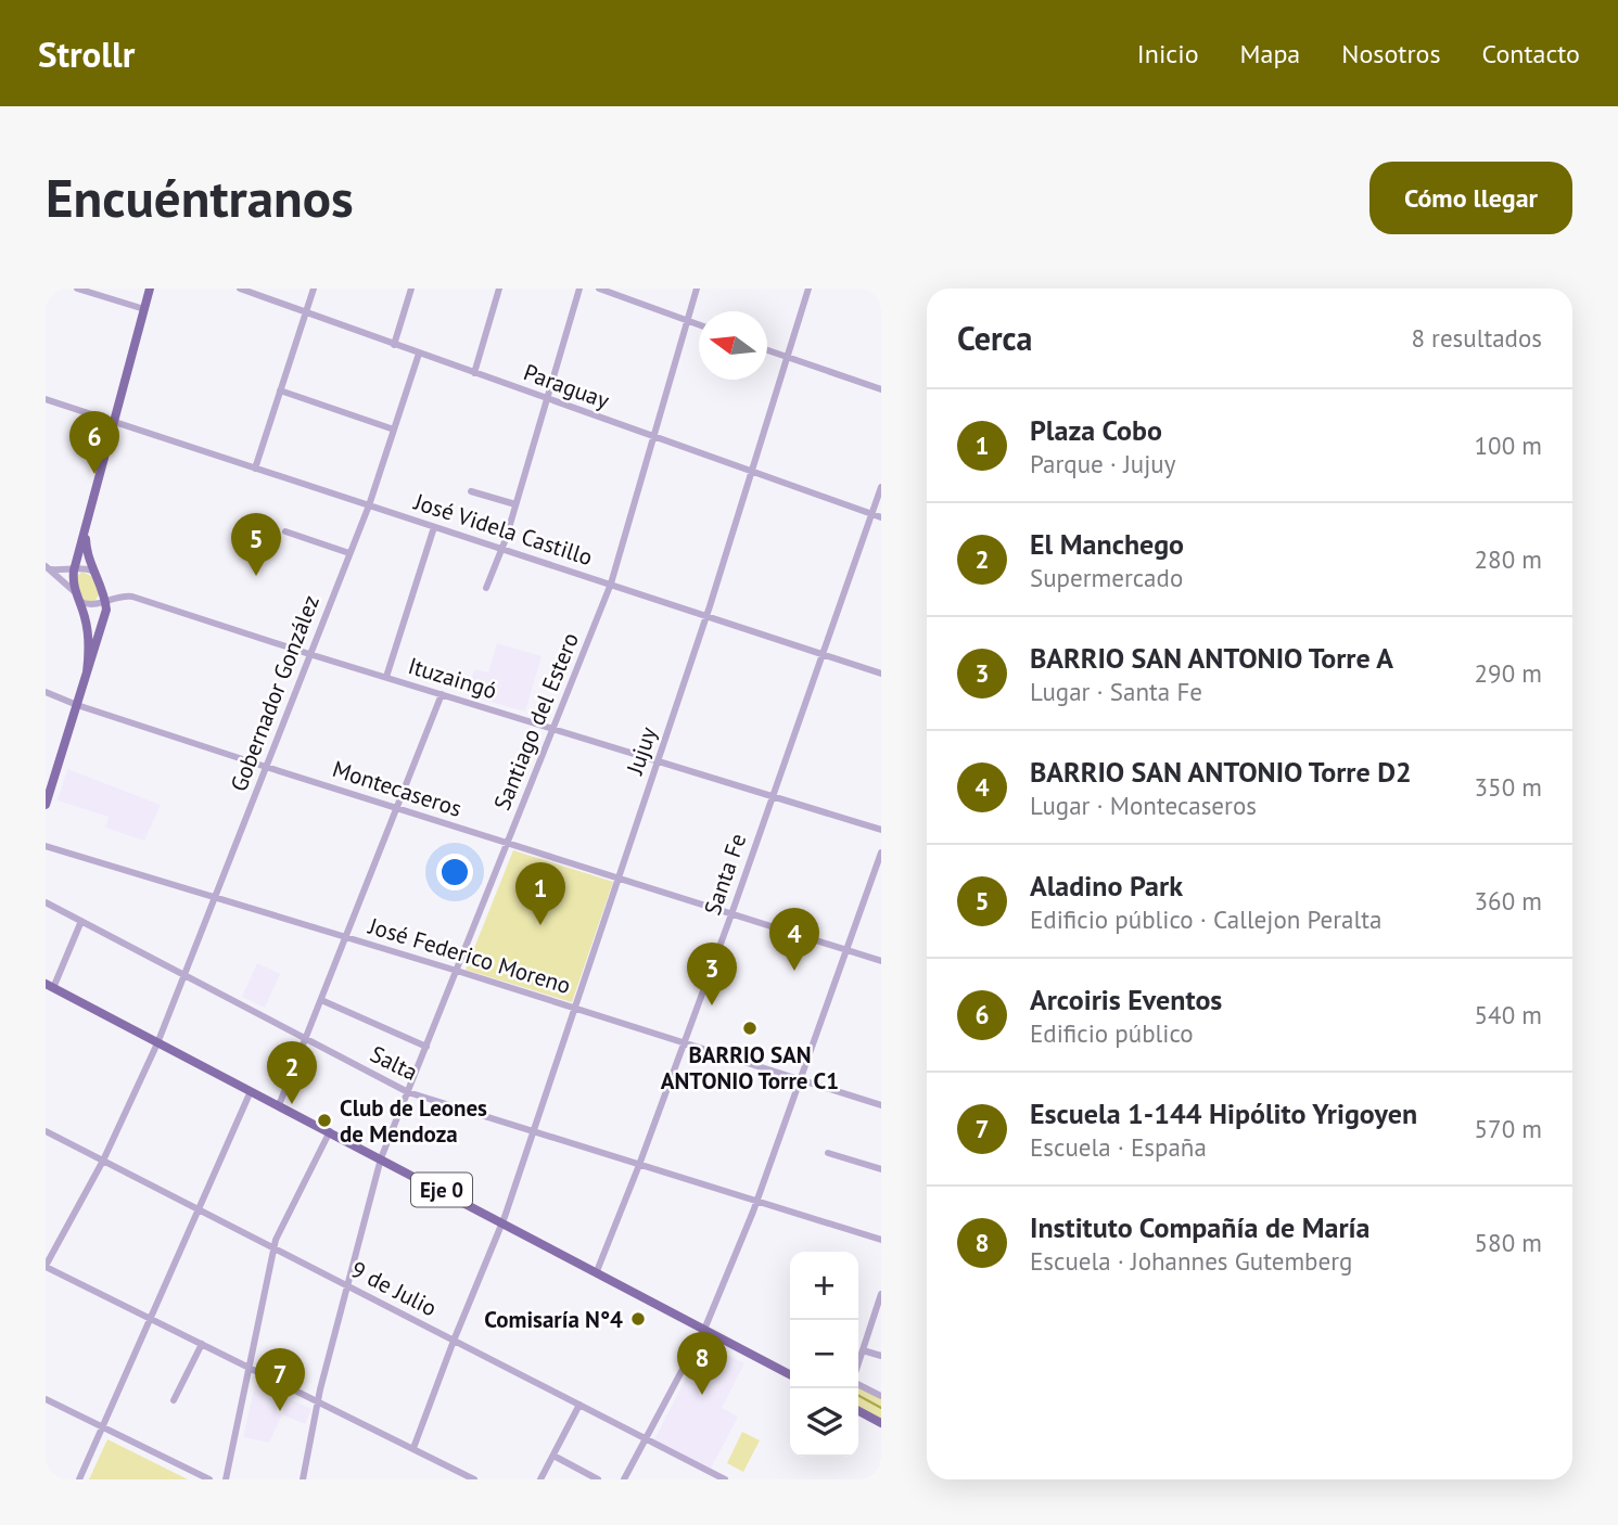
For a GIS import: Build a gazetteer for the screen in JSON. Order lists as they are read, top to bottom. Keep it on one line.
{"streets":{"main road":["Eje 0"],"street":["Paraguay","José Videla Castillo","Ituzaingó","Gobernador González","Santiago del Estero","Jujuy","Montecaseros","Santa Fe","José Federico Moreno","Salta","9 de Julio"]},"crossings":[["Paraguay","Gobernador González"],["Paraguay","Santiago del Estero"],["Paraguay","Jujuy"],["Paraguay","Santa Fe"],["José Videla Castillo","Gobernador González"],["José Videla Castillo","Santiago del Estero"],["José Videla Castillo","Jujuy"],["José Videla Castillo","Santa Fe"],["Ituzaingó","Gobernador González"],["Ituzaingó","Santiago del Estero"],["Ituzaingó","Jujuy"],["Ituzaingó","Santa Fe"],["Gobernador González","Montecaseros"],["Gobernador González","José Federico Moreno"],["Gobernador González","Salta"],["Gobernador González","Eje 0"],["Gobernador González","9 de Julio"],["Santiago del Estero","Montecaseros"],["Santiago del Estero","José Federico Moreno"],["Santiago del Estero","Salta"],["Santiago del Estero","Eje 0"],["Santiago del Estero","9 de Julio"],["Jujuy","Montecaseros"],["Jujuy","José Federico Moreno"],["Jujuy","Salta"],["Jujuy","Eje 0"],["Jujuy","9 de Julio"],["Montecaseros","Santa Fe"],["Santa Fe","José Federico Moreno"],["Santa Fe","Salta"],["Santa Fe","Eje 0"]],"places":["BARRIO SAN ANTONIO Torre C1","Club de Leones de Mendoza","Comisaría N°4"],"north":"left","page":{"header":"Strollr","nav":["Inicio","Mapa","Nosotros","Contacto"],"buttons":"Cómo llegar","title":"Encuéntranos","heading":["Cerca","8 resultados"],"list":[{"mark":"1","name":"Plaza Cobo","note":"Parque · Jujuy","value":"100 m"},{"mark":"2","name":"El Manchego","note":"Supermercado","value":"280 m"},{"mark":"3","name":"BARRIO SAN ANTONIO Torre A","note":"Lugar · Santa Fe","value":"290 m"},{"mark":"4","name":"BARRIO SAN ANTONIO Torre D2","note":"Lugar · Montecaseros","value":"350 m"},{"mark":"5","name":"Aladino Park","note":"Edificio público · Callejon Peralta","value":"360 m"},{"mark":"6","name":"Arcoiris Eventos","note":"Edificio público","value":"540 m"},{"mark":"7","name":"Escuela 1-144 Hipólito Yrigoyen","note":"Escuela · España","value":"570 m"},{"mark":"8","name":"Instituto Compañía de María","note":"Escuela · Johannes Gutemberg","value":"580 m"}],"pins":["6","5","1","4","3","2","8","7"],"map_buttons":["+","−"]}}
